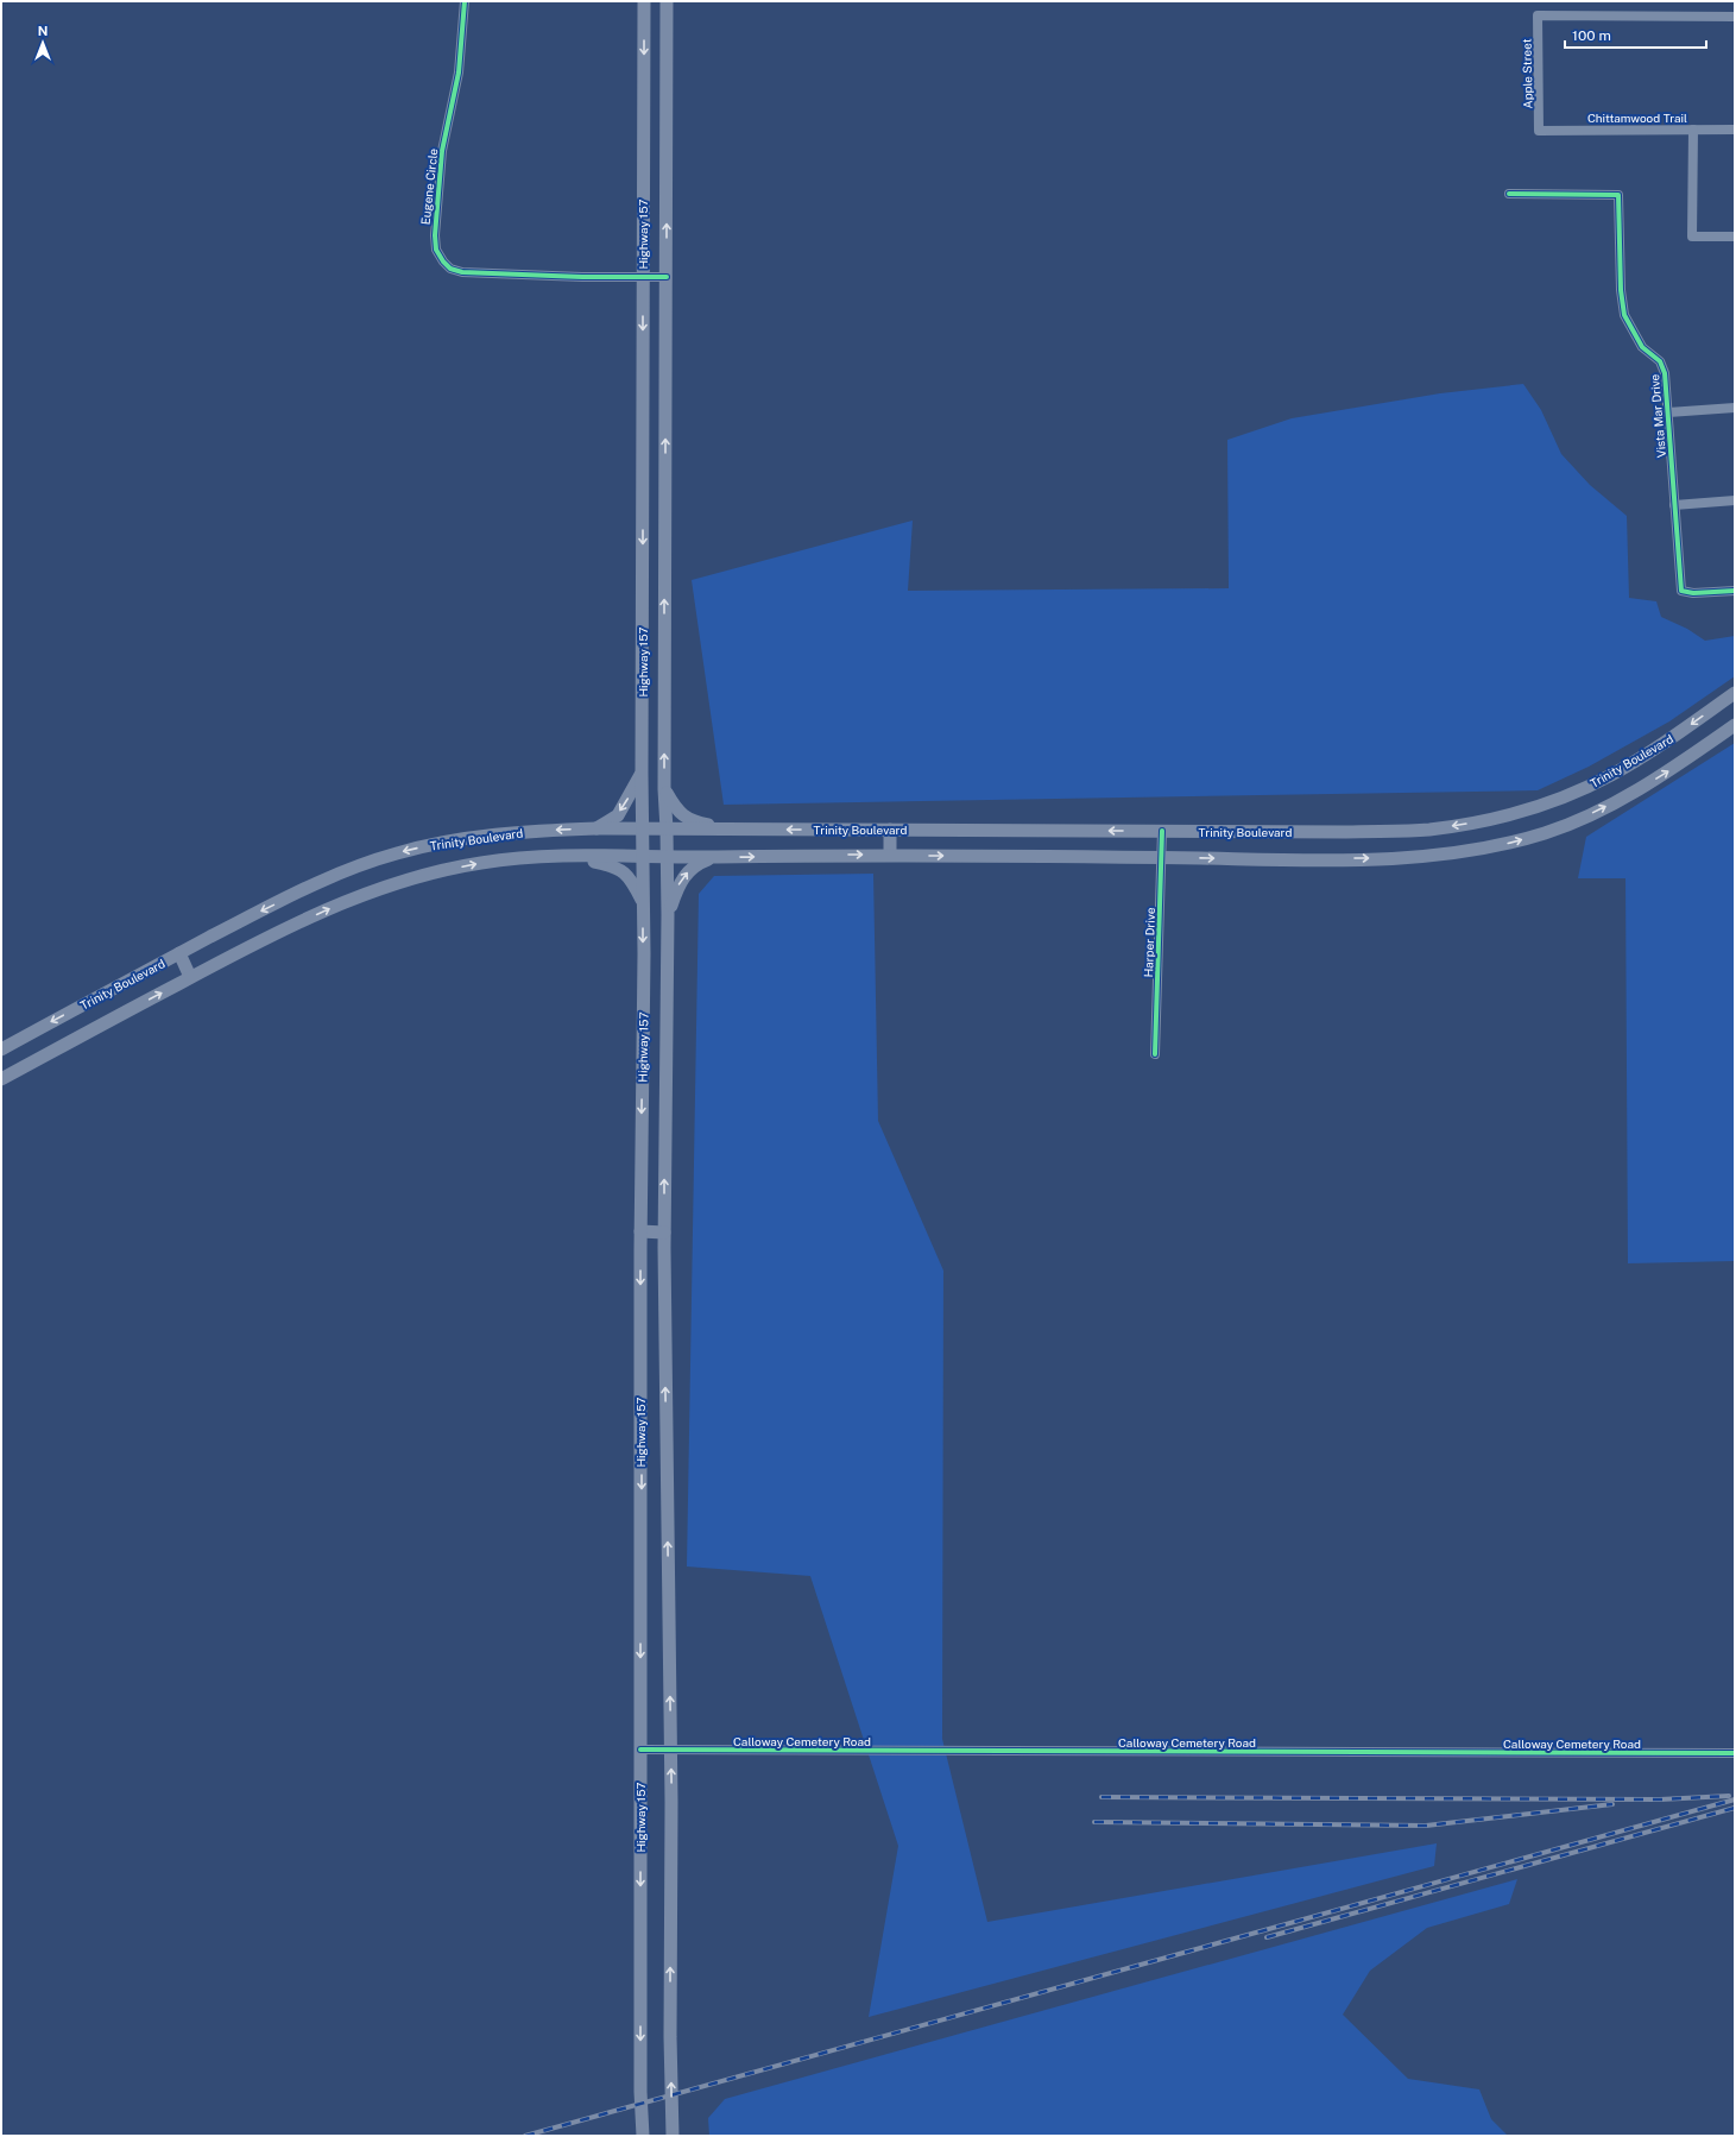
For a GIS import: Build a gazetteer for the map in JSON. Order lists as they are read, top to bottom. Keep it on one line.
{"streets":{"main road":["Highway 157","Trinity Boulevard"],"street":["Apple Street","Chittamwood Trail","Eugene Circle","Vista Mar Drive","Harper Drive","Calloway Cemetery Road"]},"crossings":[["Apple Street","Chittamwood Trail"],["Eugene Circle","Highway 157"],["Highway 157","Trinity Boulevard"],["Highway 157","Calloway Cemetery Road"],["Trinity Boulevard","Harper Drive"]],"scale_bar":"100 m","north":"top"}
